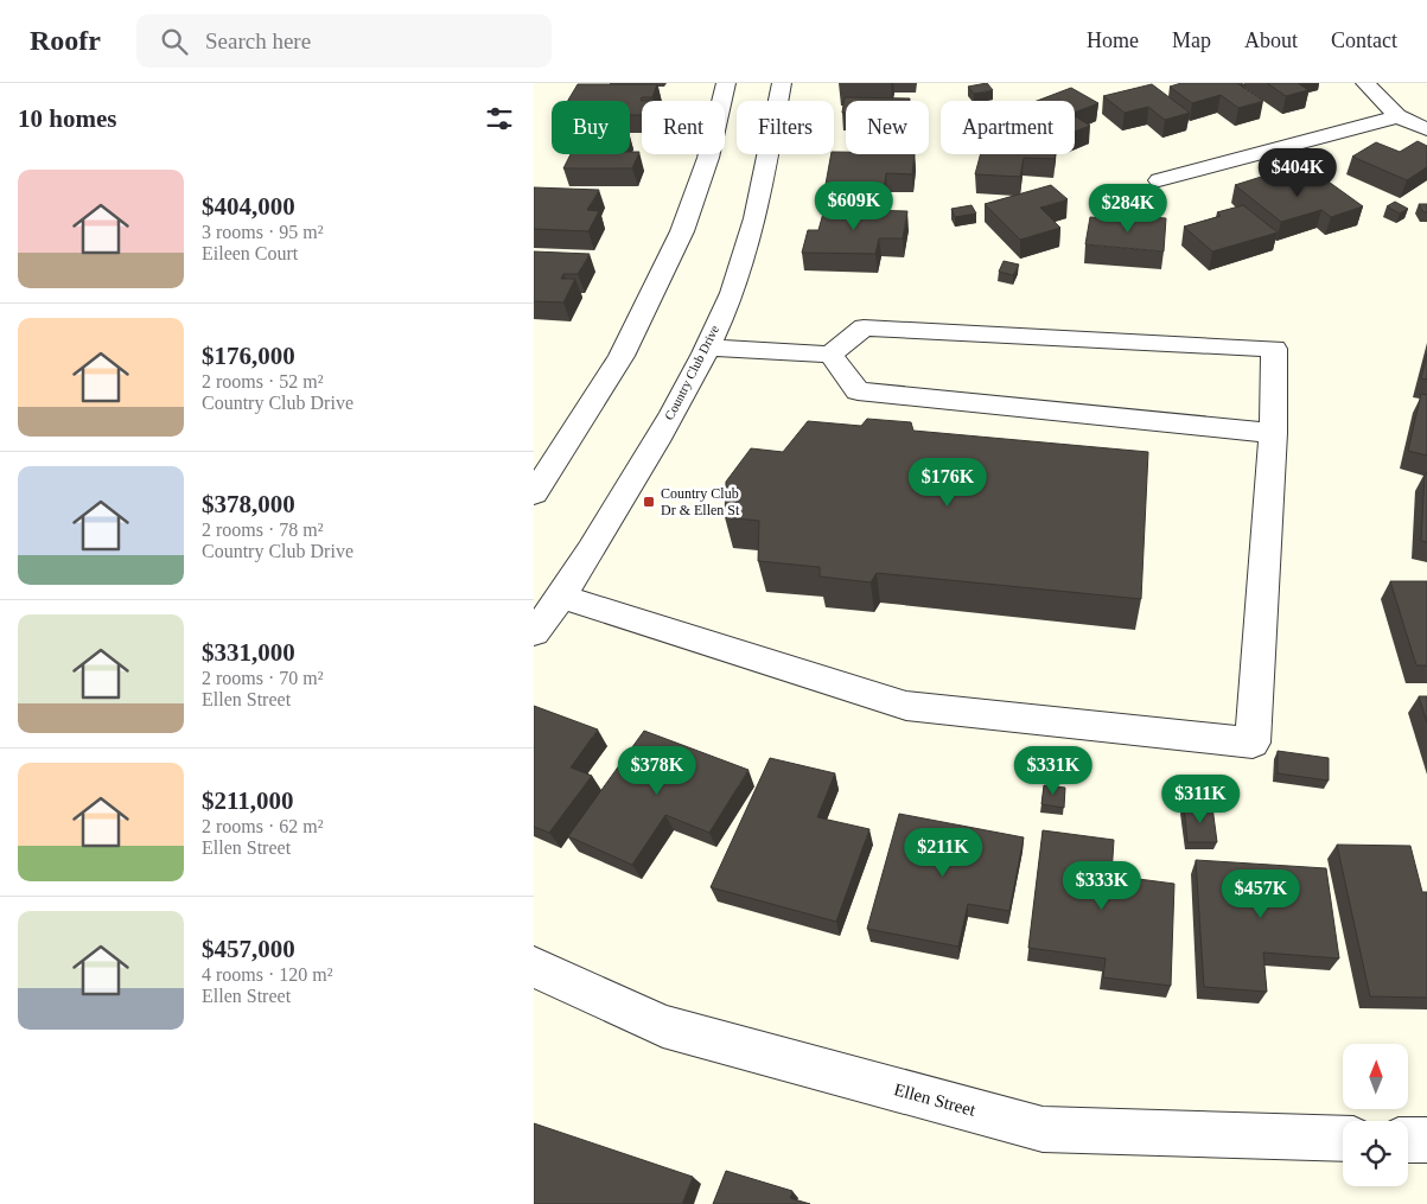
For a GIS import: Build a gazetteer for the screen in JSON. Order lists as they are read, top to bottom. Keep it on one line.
{"streets":{"street":["Country Club Drive","Ellen Street"]},"places":{"transit":["Country Club Dr & Ellen St"]},"north":"top","page":{"header":"Roofr","search":"Search here","nav":["Home","Map","About","Contact"],"heading":"10 homes","chip":["Buy","Rent","Filters","New","Apartment"],"price":["$404K","$609K","$284K","$176K","$378K","$331K","$311K","$211K","$333K","$457K"],"list":[{"name":"$404,000","note":"3 rooms · 95 m² · Eileen Court"},{"name":"$176,000","note":"2 rooms · 52 m² · Country Club Drive"},{"name":"$378,000","note":"2 rooms · 78 m² · Country Club Drive"},{"name":"$331,000","note":"2 rooms · 70 m² · Ellen Street"},{"name":"$211,000","note":"2 rooms · 62 m² · Ellen Street"},{"name":"$457,000","note":"4 rooms · 120 m² · Ellen Street"}]}}
